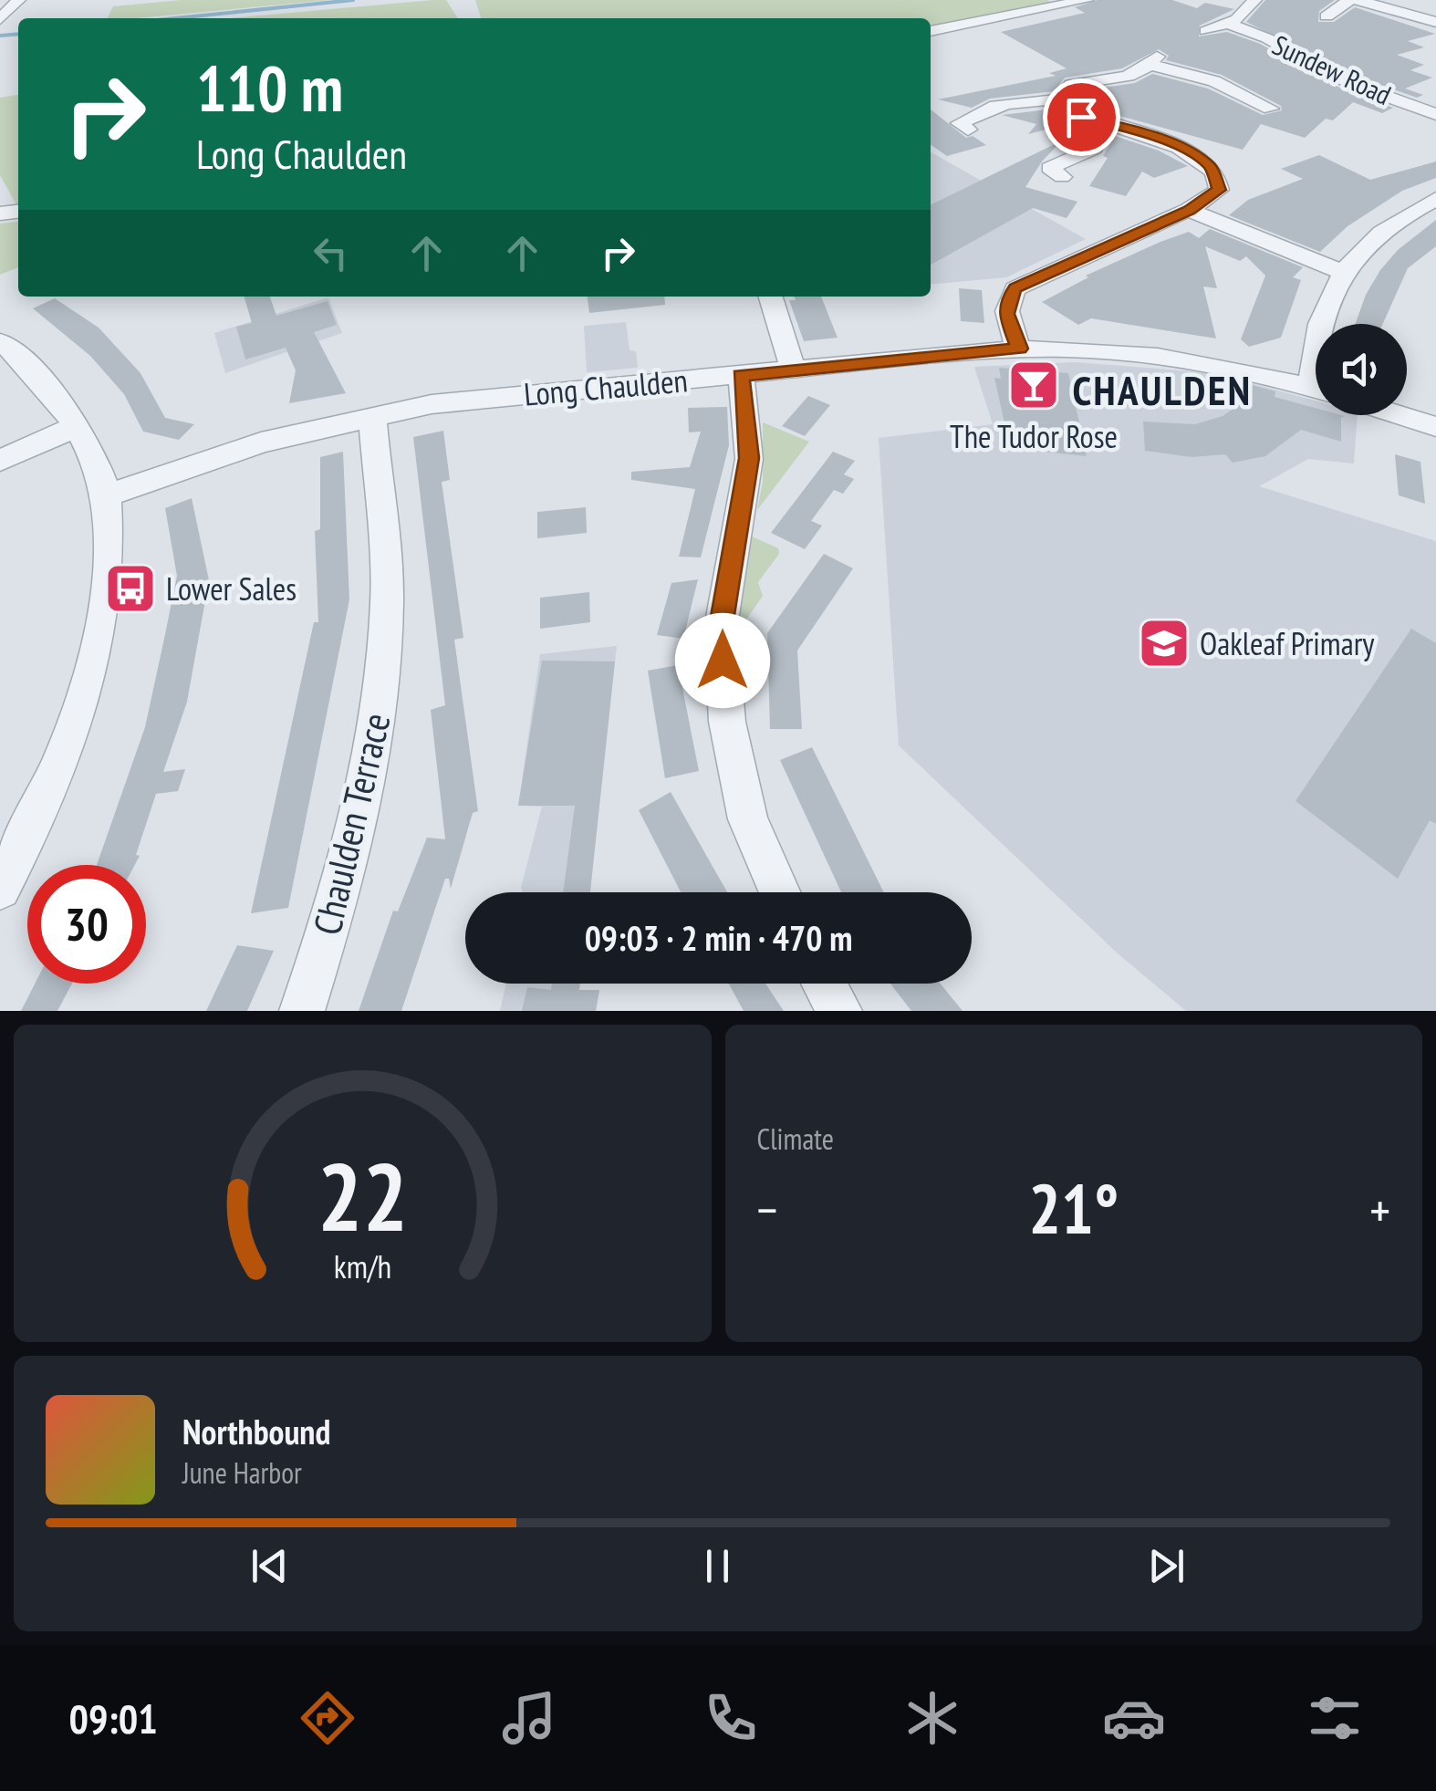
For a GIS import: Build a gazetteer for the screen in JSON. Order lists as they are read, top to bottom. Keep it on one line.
{"streets":{"street":["Sundew Road","Long Chaulden","Chaulden Terrace"]},"crossings":[["Long Chaulden","Chaulden Terrace"]],"districts":["CHAULDEN"],"places":{"bar":["The Tudor Rose"],"bus stop":["Lower Sales"],"school or university":["Oakleaf Primary"]},"page":{"turn":["110 m","Long Chaulden"],"limit":"30","trip":"09:03 · 2 min · 470 m","tile":"Climate","heat":["−","21°","+"],"song":["Northbound","June Harbor"],"tabs":"09:01","gauge":["22","km/h"]}}
